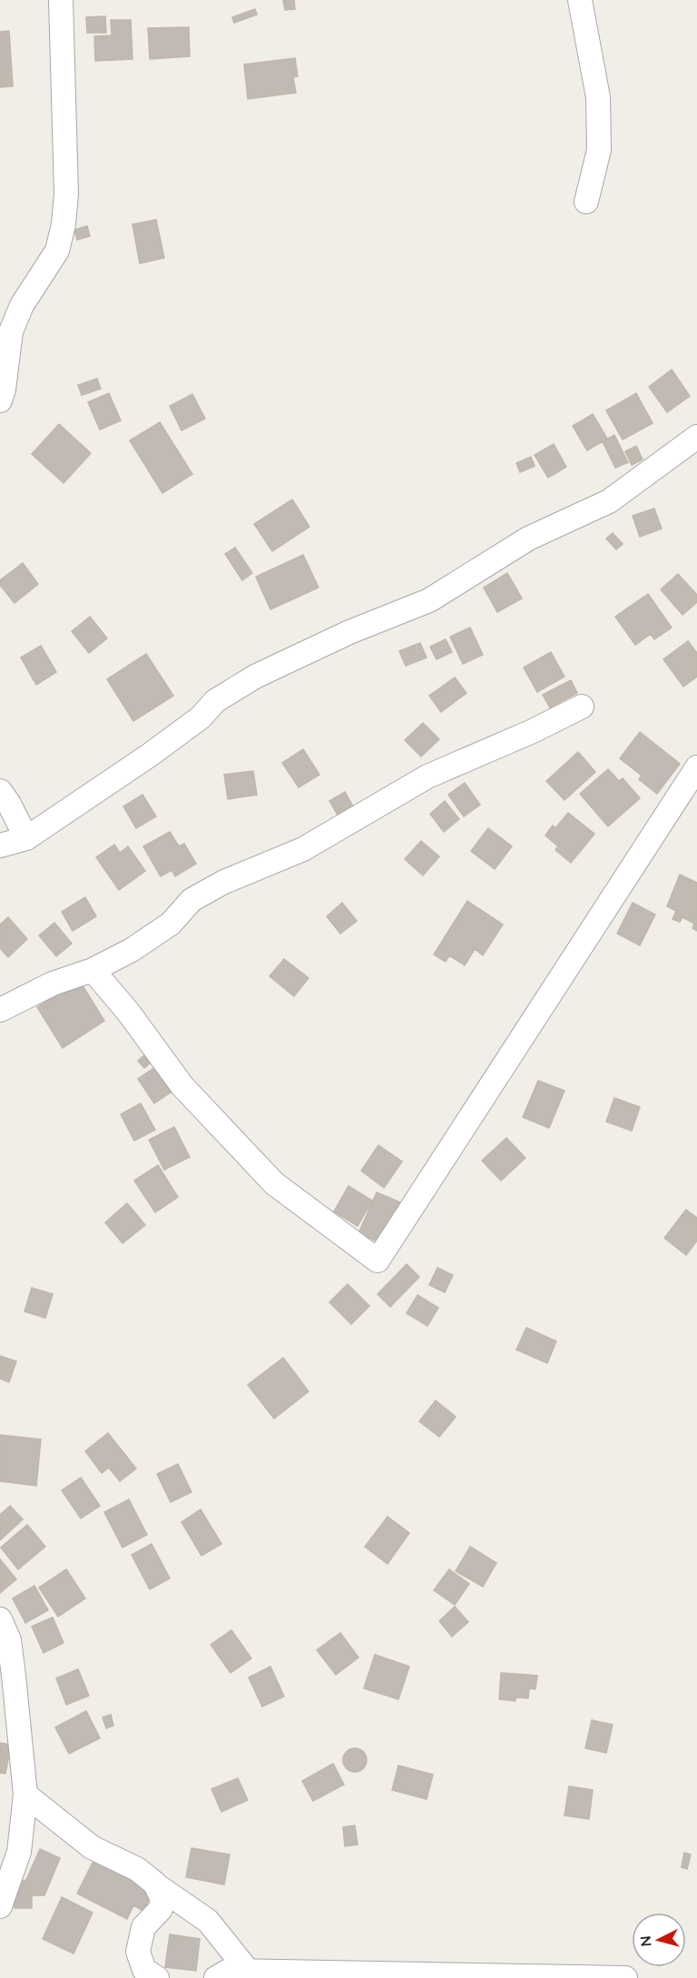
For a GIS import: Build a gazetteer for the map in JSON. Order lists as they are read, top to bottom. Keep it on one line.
{"north":"left"}
